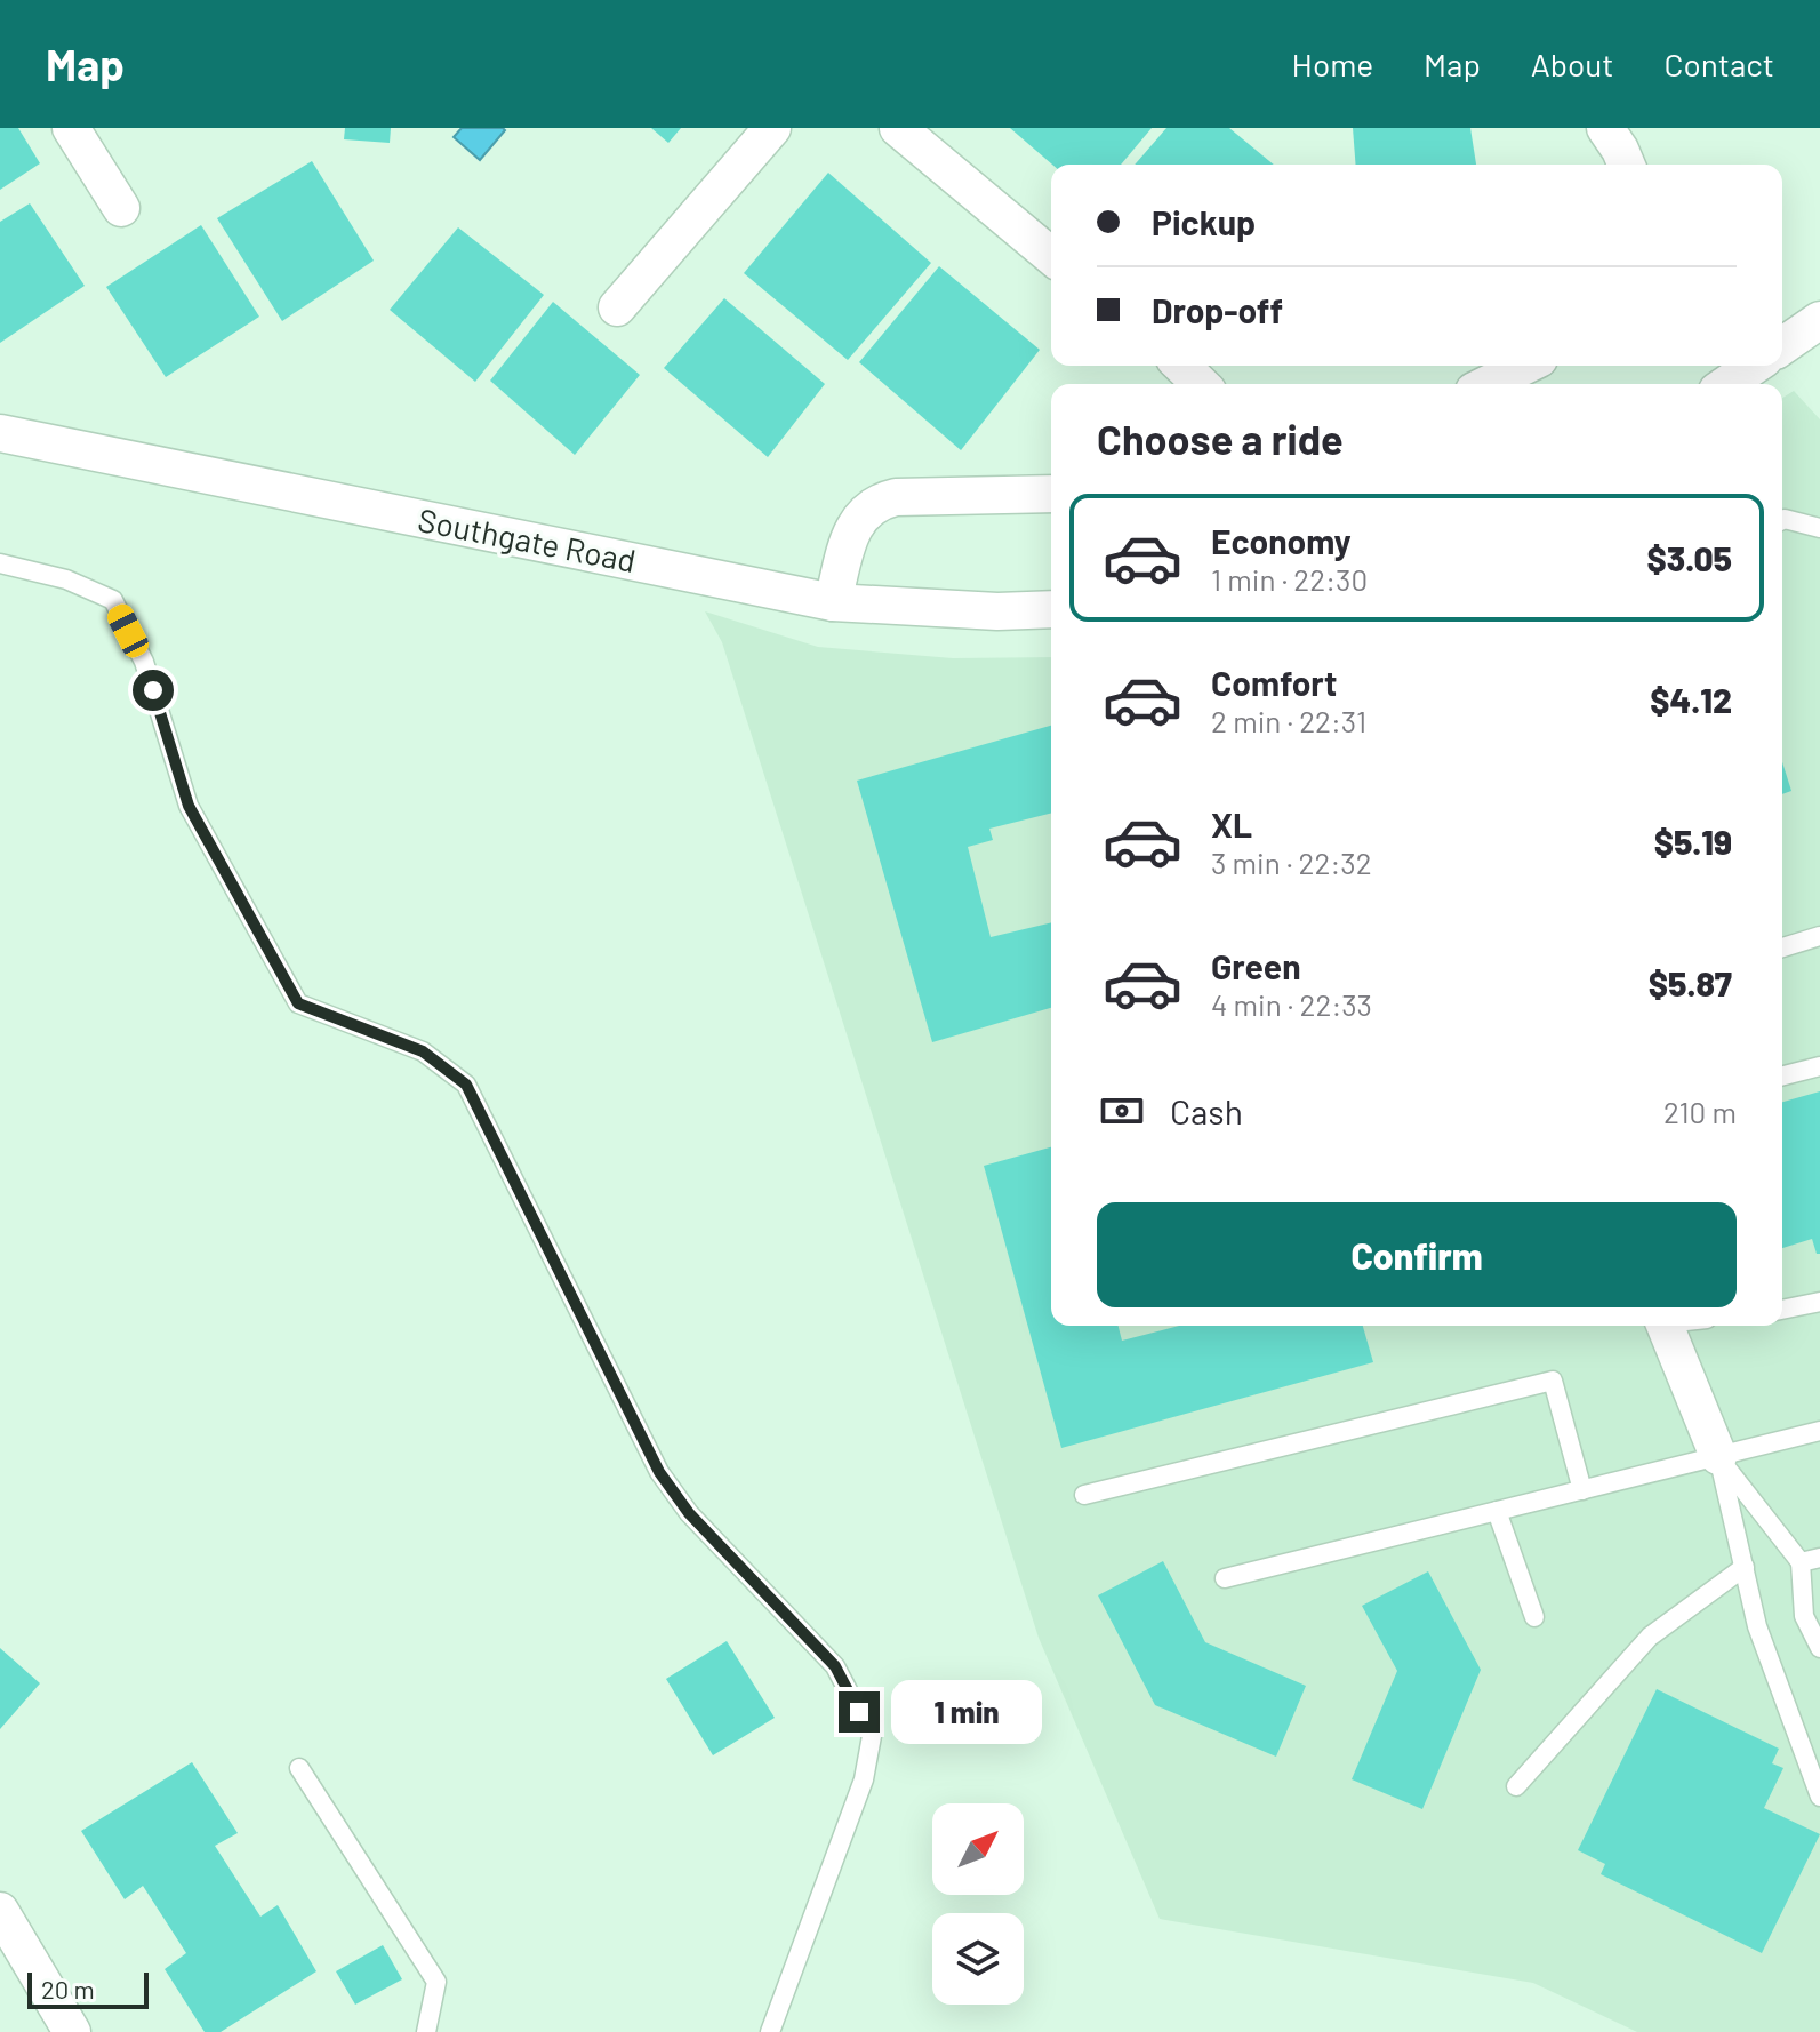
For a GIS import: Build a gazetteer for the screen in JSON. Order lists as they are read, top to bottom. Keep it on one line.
{"streets":{"street":["Southgate Road"]},"scale_bar":"20 m","north":"top right","page":{"header":"Map","nav":["Home","Map","About","Contact"],"banner":["Pickup","Drop-off"],"heading":"Choose a ride","list":[{"name":"Economy","note":"1 min · 22:30","value":"$3.05"},{"name":"Comfort","note":"2 min · 22:31","value":"$4.12"},{"name":"XL","note":"3 min · 22:32","value":"$5.19"},{"name":"Green","note":"4 min · 22:33","value":"$5.87"}],"pay":["Cash","210 m"],"buttons":"Confirm","bubble":"1 min","scale":"20 m"}}
